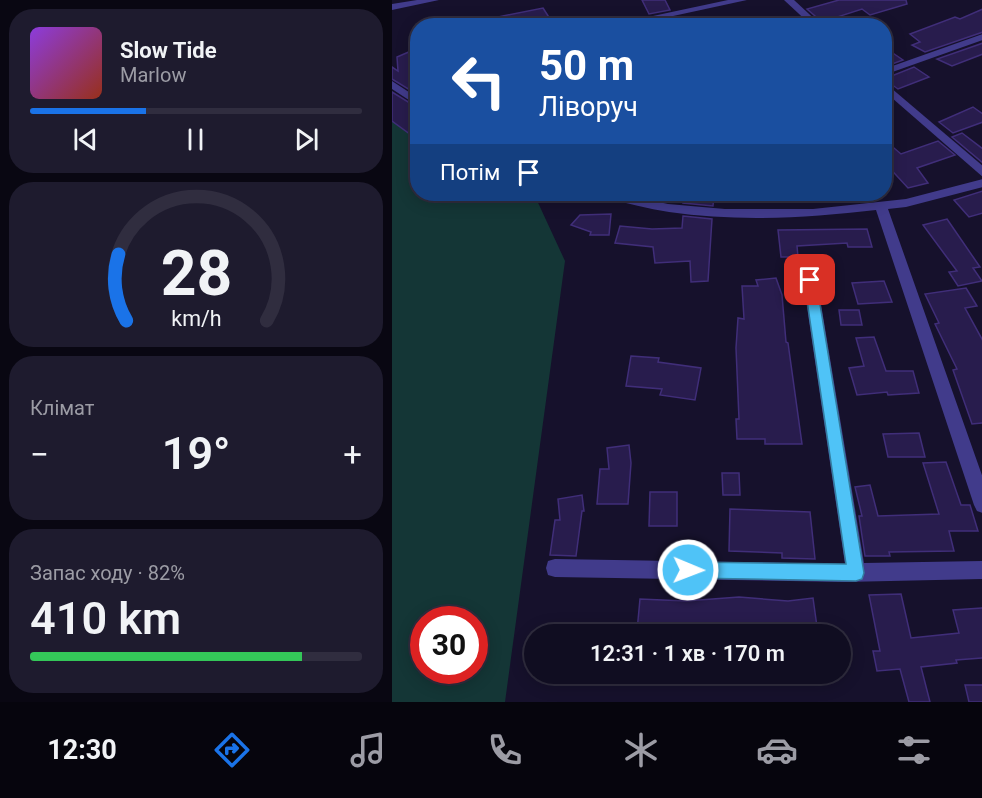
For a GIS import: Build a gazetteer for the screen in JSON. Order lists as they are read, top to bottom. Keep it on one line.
{"page":{"turn":["50 m","Ліворуч"],"song":["Slow Tide","Marlow"],"then":"Потім","tile":["Клімат",["Запас ходу · 82%","410 km"]],"heat":["−","19°","+"],"limit":"30","trip":"12:31 · 1 хв · 170 m","tabs":"12:30","gauge":["28","km/h"]}}
